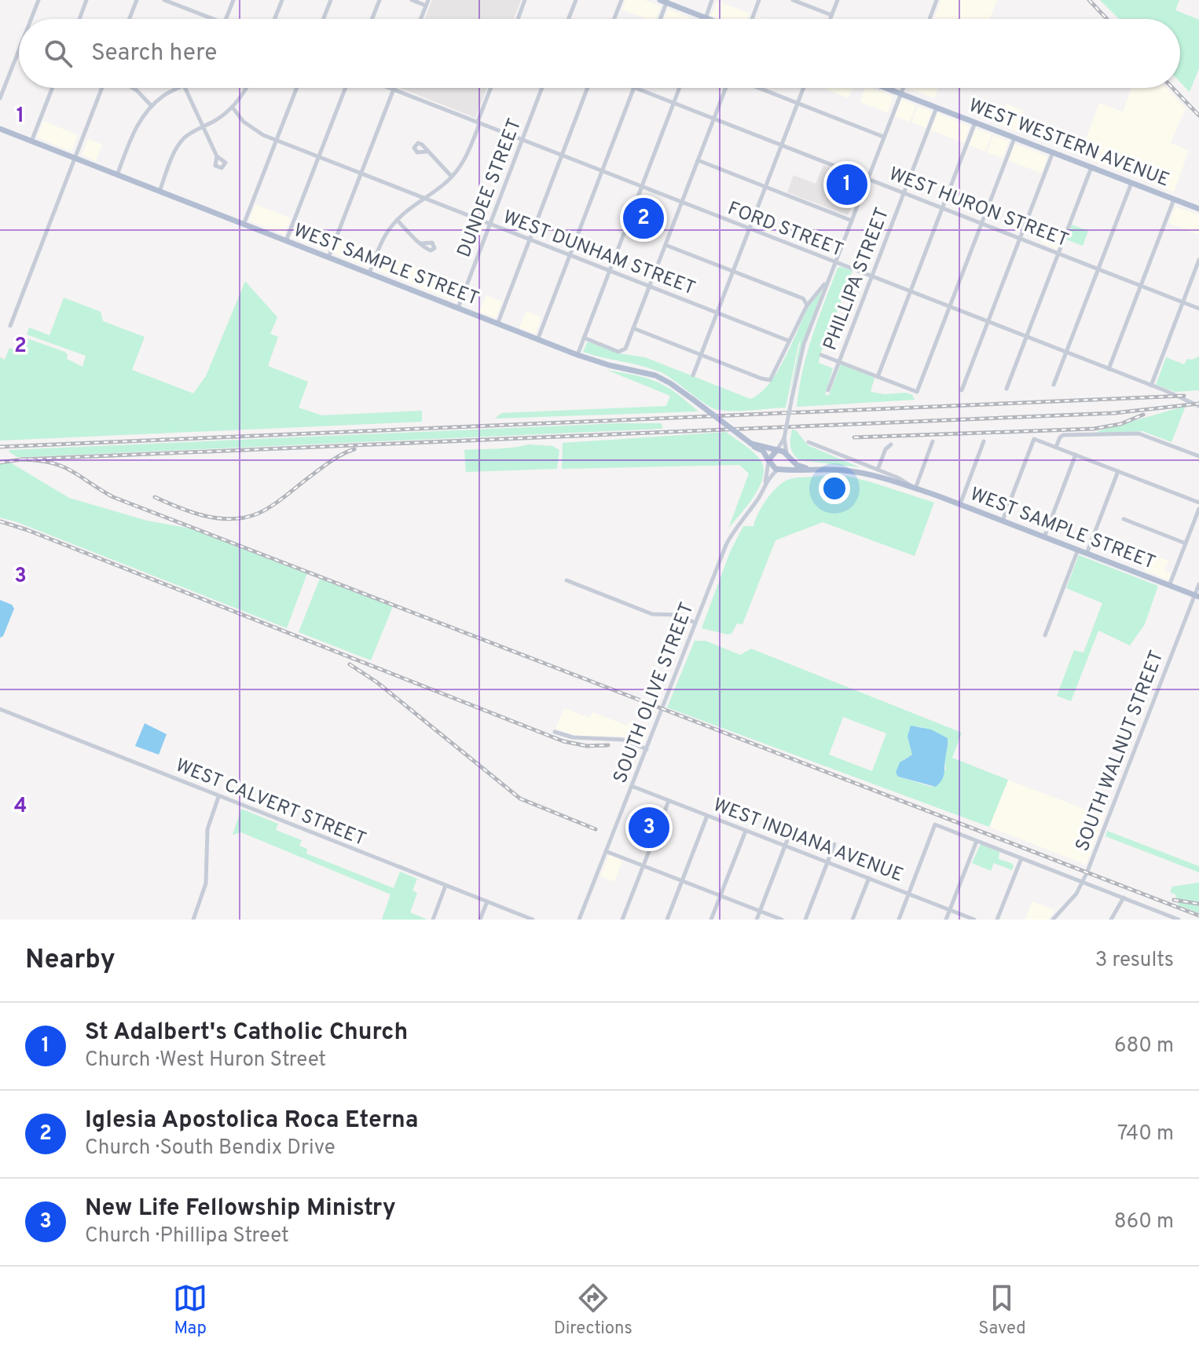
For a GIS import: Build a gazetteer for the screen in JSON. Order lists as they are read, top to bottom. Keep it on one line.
{"streets":{"main road":["WEST WESTERN AVENUE","WEST SAMPLE STREET"],"street":["DUNDEE STREET","WEST HURON STREET","FORD STREET","WEST DUNHAM STREET","PHILLIPA STREET","SOUTH OLIVE STREET","SOUTH WALNUT STREET","WEST CALVERT STREET","WEST INDIANA AVENUE"]},"crossings":[["WEST WESTERN AVENUE","PHILLIPA STREET"],["DUNDEE STREET","FORD STREET"],["DUNDEE STREET","WEST DUNHAM STREET"],["DUNDEE STREET","WEST SAMPLE STREET"],["WEST HURON STREET","PHILLIPA STREET"],["FORD STREET","PHILLIPA STREET"],["WEST SAMPLE STREET","SOUTH OLIVE STREET"],["WEST SAMPLE STREET","SOUTH WALNUT STREET"],["SOUTH OLIVE STREET","WEST INDIANA AVENUE"]],"page":{"search":"Search here","pins":["1","2","3"],"heading":["Nearby","3 results"],"list":[{"mark":"1","name":"St Adalbert's Catholic Church","note":"Church · West Huron Street","value":"680 m"},{"mark":"2","name":"Iglesia Apostolica Roca Eterna","note":"Church · South Bendix Drive","value":"740 m"},{"mark":"3","name":"New Life Fellowship Ministry","note":"Church · Phillipa Street","value":"860 m"}],"nav":["Map","Directions","Saved"]},"grid":{"rows":["1","2","3","4"]}}
